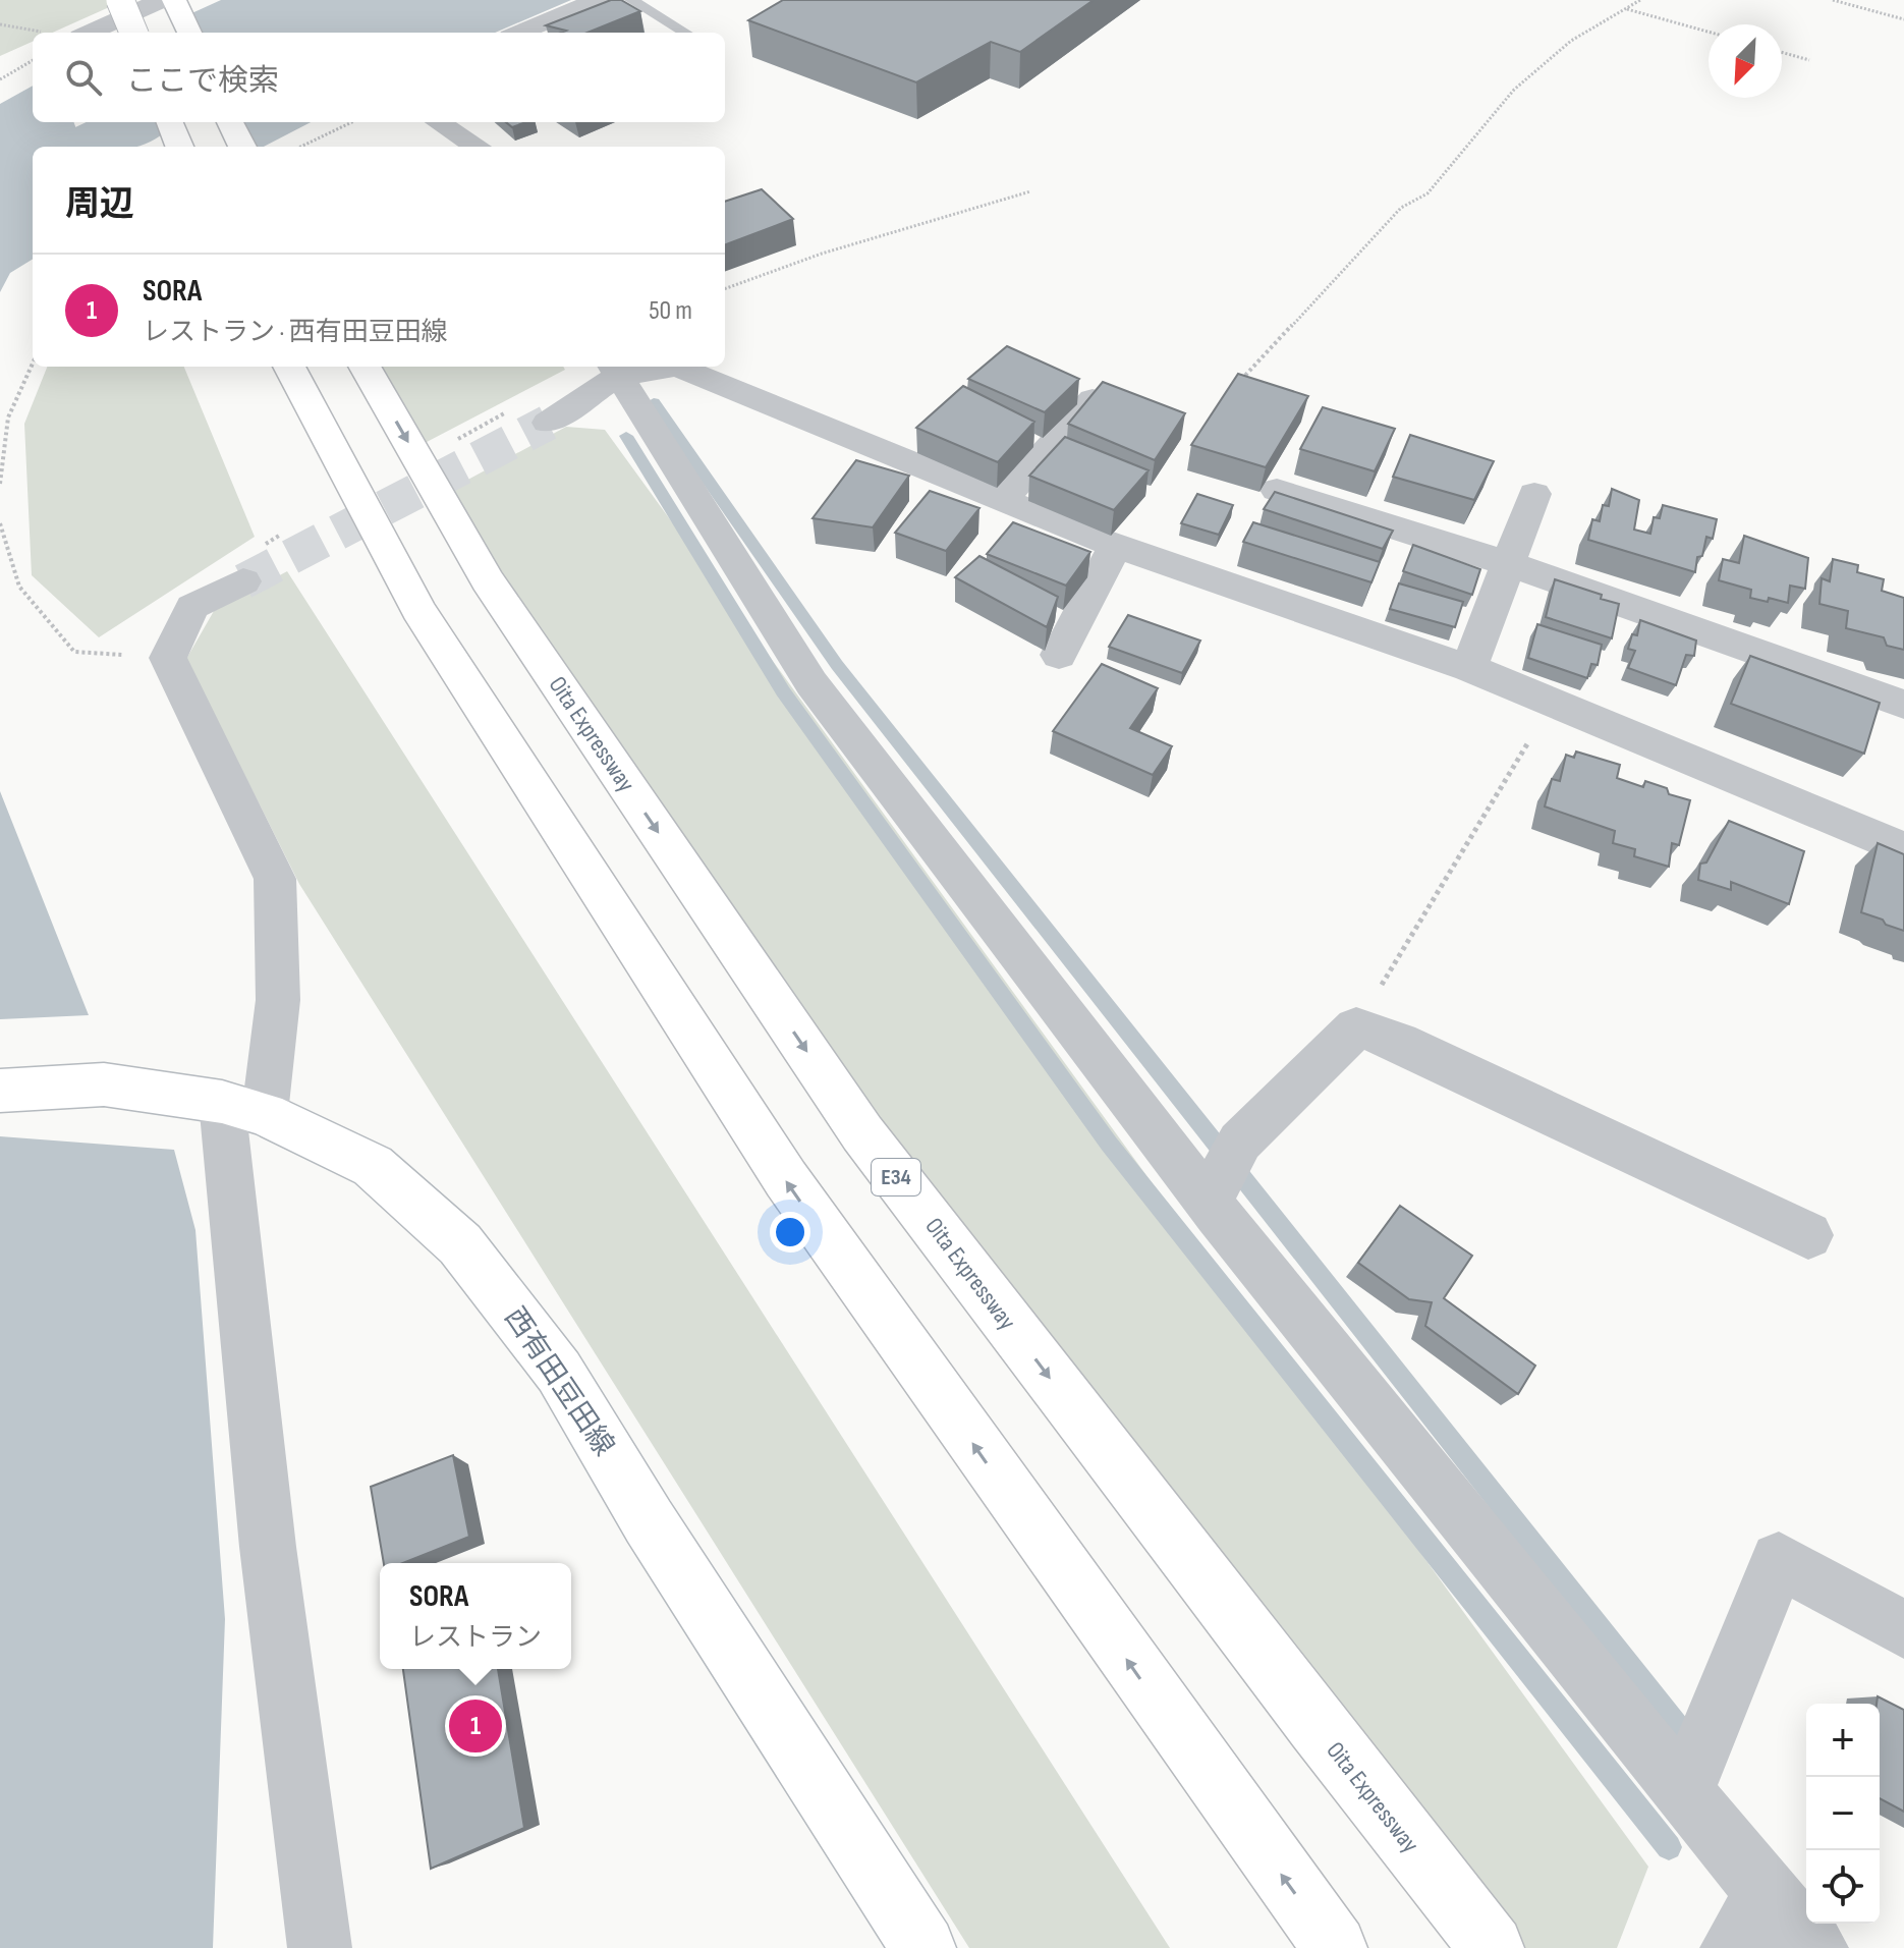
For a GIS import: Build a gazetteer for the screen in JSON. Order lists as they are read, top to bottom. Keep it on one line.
{"streets":{"main road":["Oita Expressway","E34","西有田豆田線"]},"north":"bottom left","page":{"search":"ここで検索","heading":"周辺","list":[{"mark":"1","name":"SORA","note":"レストラン · 西有田豆田線","value":"50 m"}],"popup":["SORA","レストラン"],"pins":"1","map_buttons":["+","−"]}}
